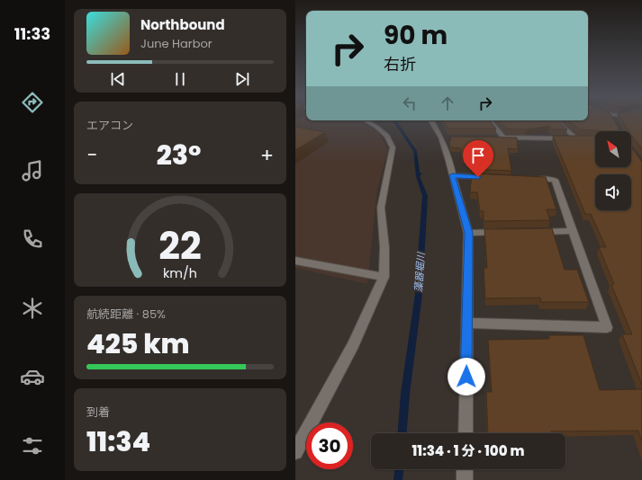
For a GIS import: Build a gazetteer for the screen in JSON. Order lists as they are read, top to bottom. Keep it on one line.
{"water":["藻器堀川"],"north":"top left","page":{"tabs":"11:33","turn":["90 m","右折"],"song":["Northbound","June Harbor"],"tile":["エアコン",["航続距離 · 85%","425 km"],["到着","11:34"]],"heat":["−","23°","+"],"limit":"30","trip":"11:34 · 1 分 · 100 m","gauge":["22","km/h"]}}
